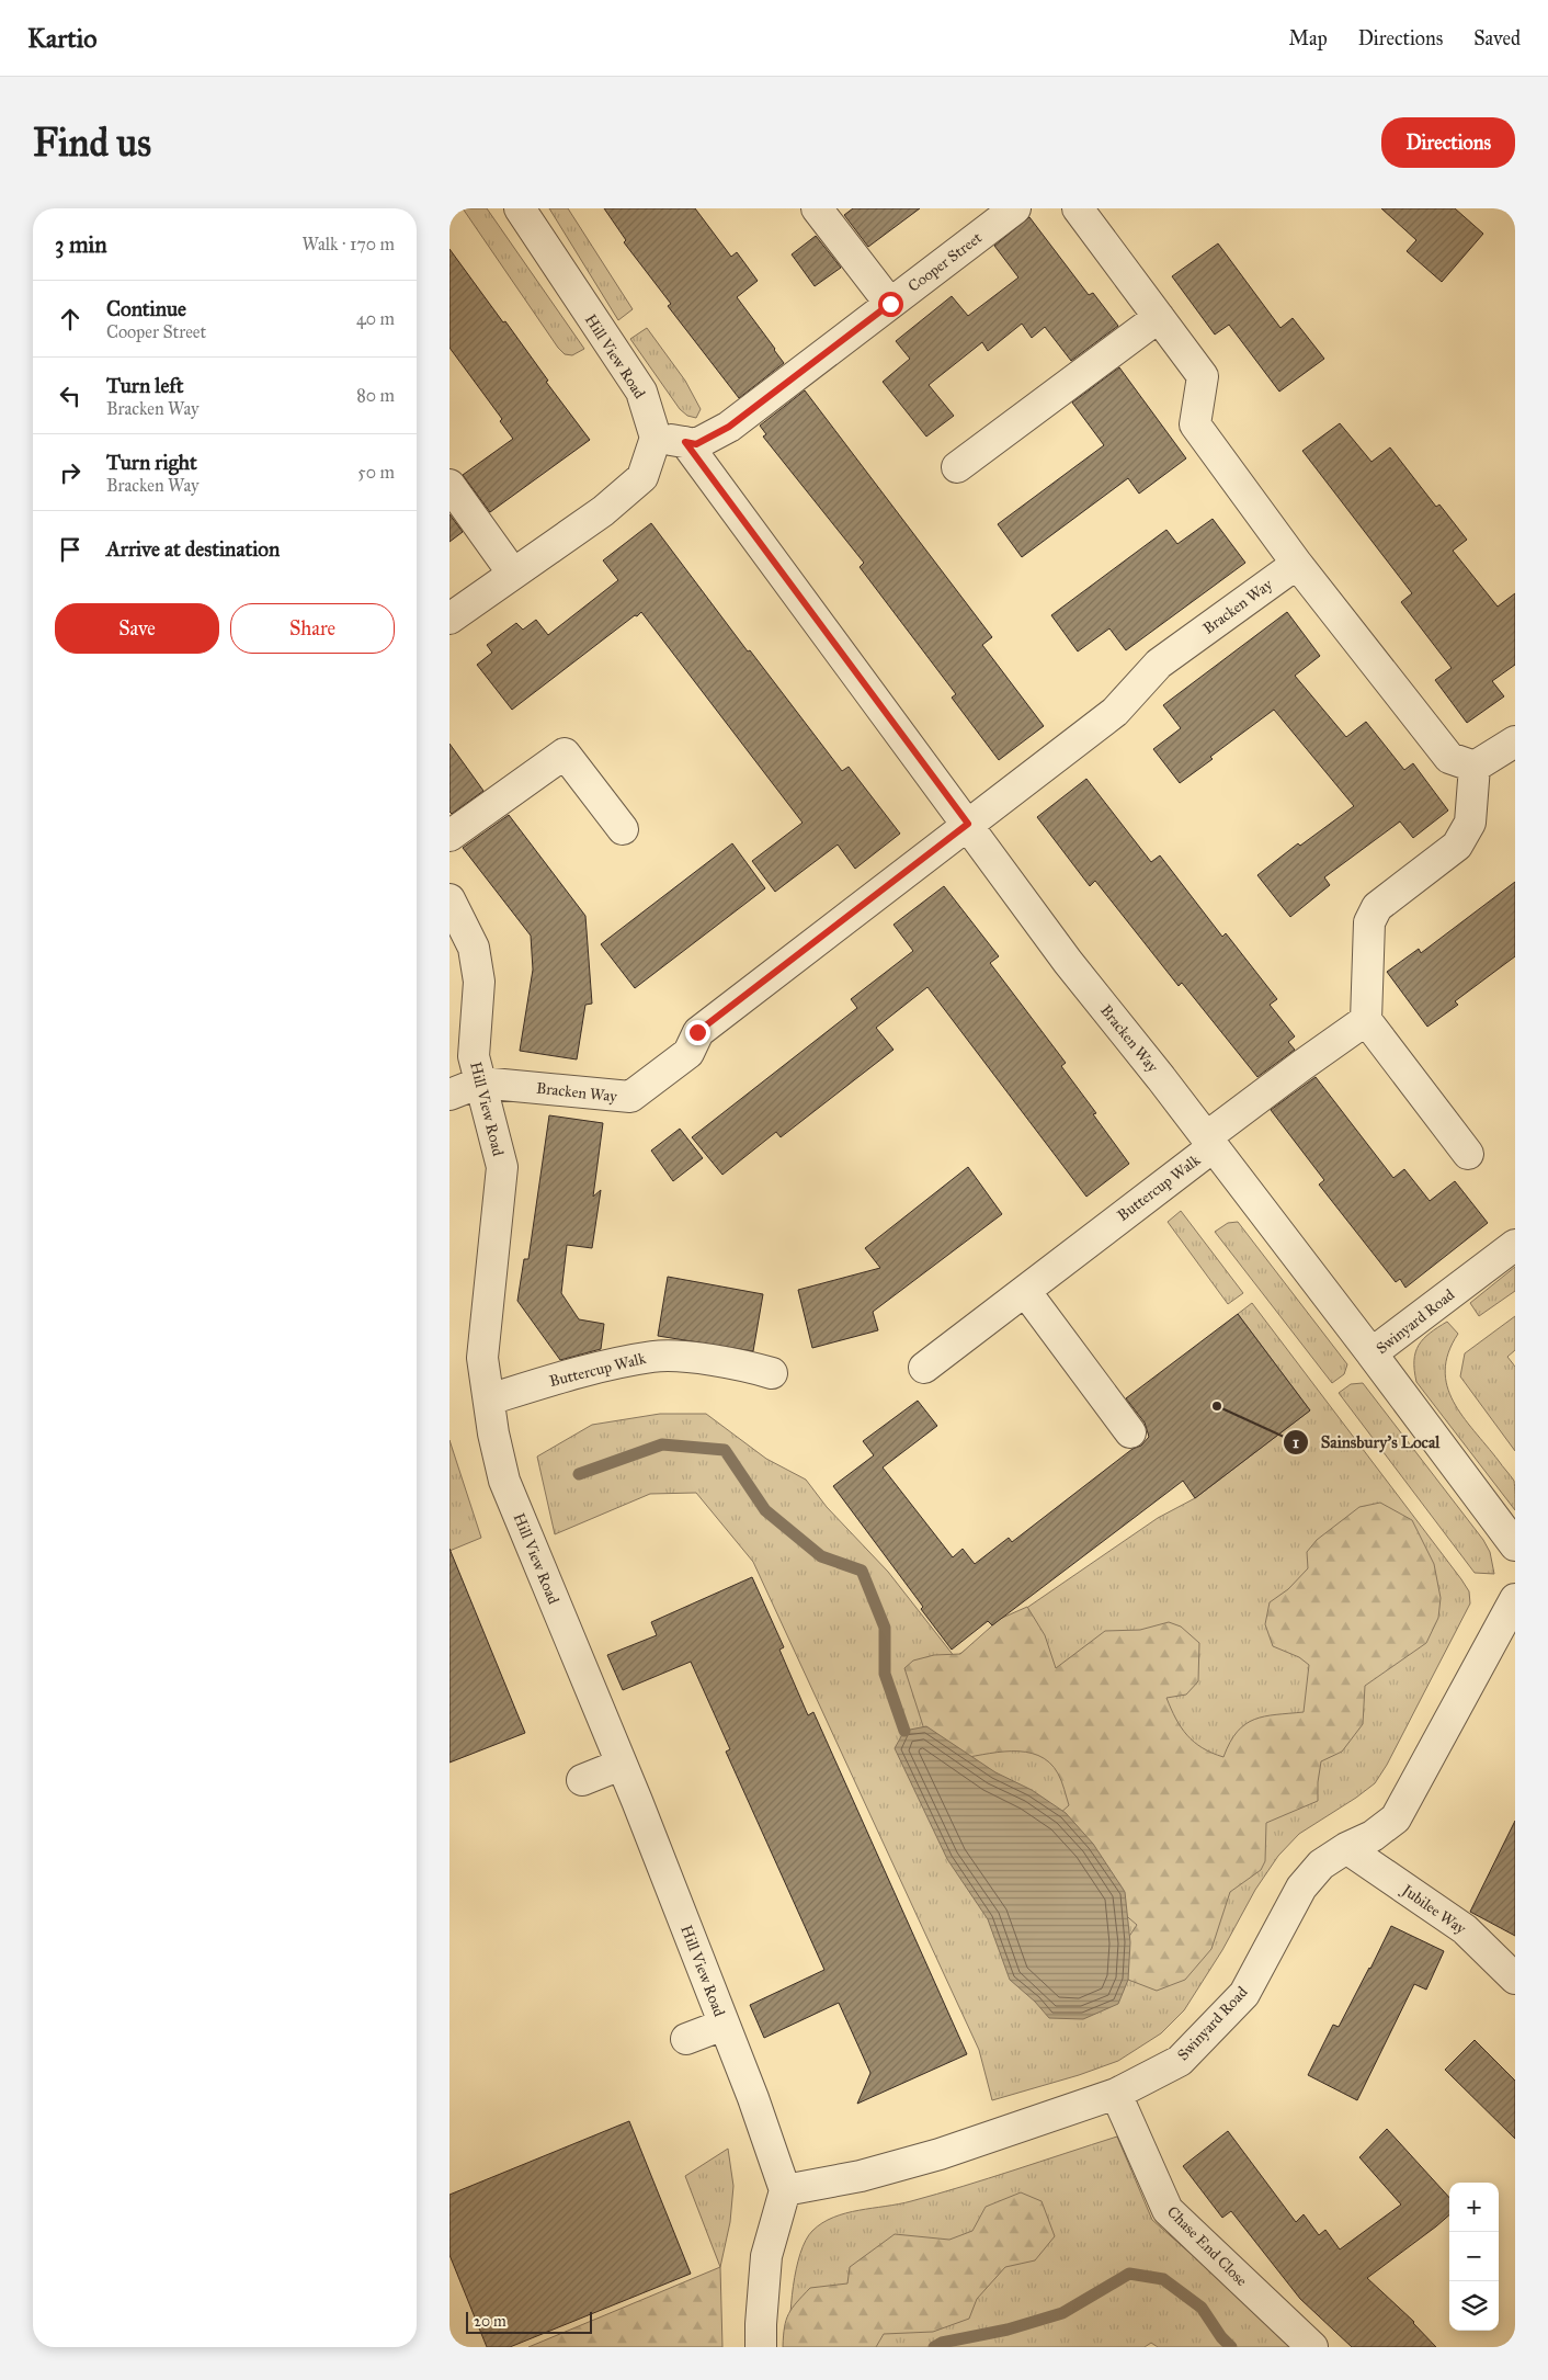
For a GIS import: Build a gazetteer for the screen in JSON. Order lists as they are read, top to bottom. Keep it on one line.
{"streets":{"street":["Cooper Street","Hill View Road","Bracken Way","Buttercup Walk","Swinyard Road","Jubilee Way","Chase End Close"]},"crossings":[["Cooper Street","Hill View Road"],["Cooper Street","Bracken Way"],["Hill View Road","Bracken Way"],["Hill View Road","Buttercup Walk"],["Hill View Road","Swinyard Road"],["Bracken Way","Buttercup Walk"],["Buttercup Walk","Swinyard Road"],["Swinyard Road","Jubilee Way"],["Swinyard Road","Chase End Close"]],"places":["Sainsbury's Local"],"scale_bar":"20 m","page":{"header":"Kartio","nav":["Map","Directions","Saved"],"buttons":["Directions",["Save","Share"]],"title":"Find us","heading":["3 min","Walk · 170 m"],"list":[["Continue","Cooper Street","40 m"],["Turn left","Bracken Way","80 m"],["Turn right","Bracken Way","50 m"],"Arrive at destination"],"map_buttons":["+","−"],"scale":"20 m"}}
